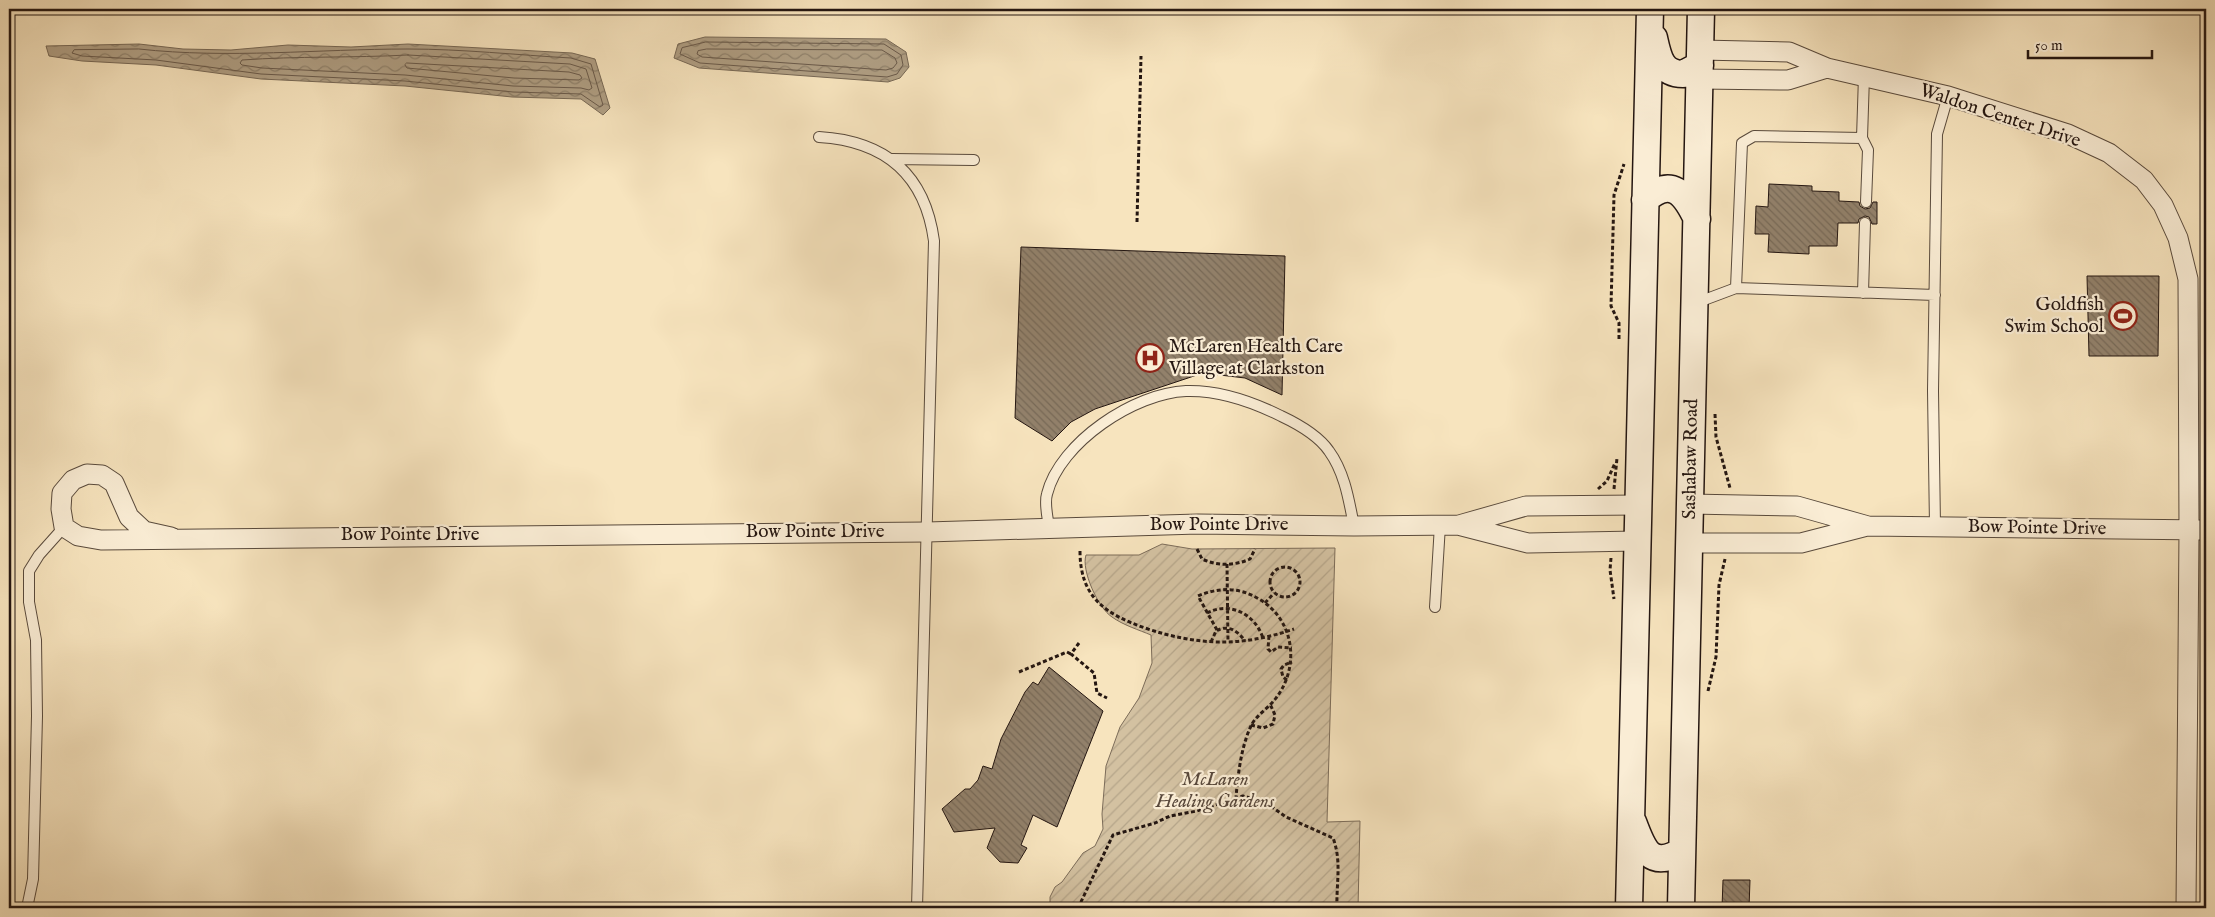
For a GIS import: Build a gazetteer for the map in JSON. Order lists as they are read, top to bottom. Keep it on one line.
{"streets":{"main road":["Sashabaw Road"],"street":["Waldon Center Drive","Bow Pointe Drive"]},"crossings":[["Waldon Center Drive","Sashabaw Road"],["Waldon Center Drive","Bow Pointe Drive"],["Sashabaw Road","Bow Pointe Drive"]],"parks":["McLaren Healing Gardens"],"places":{"sports":["Goldfish Swim School"],"hospital":["McLaren Health Care Village at Clarkston"]},"scale_bar":"50 m"}
